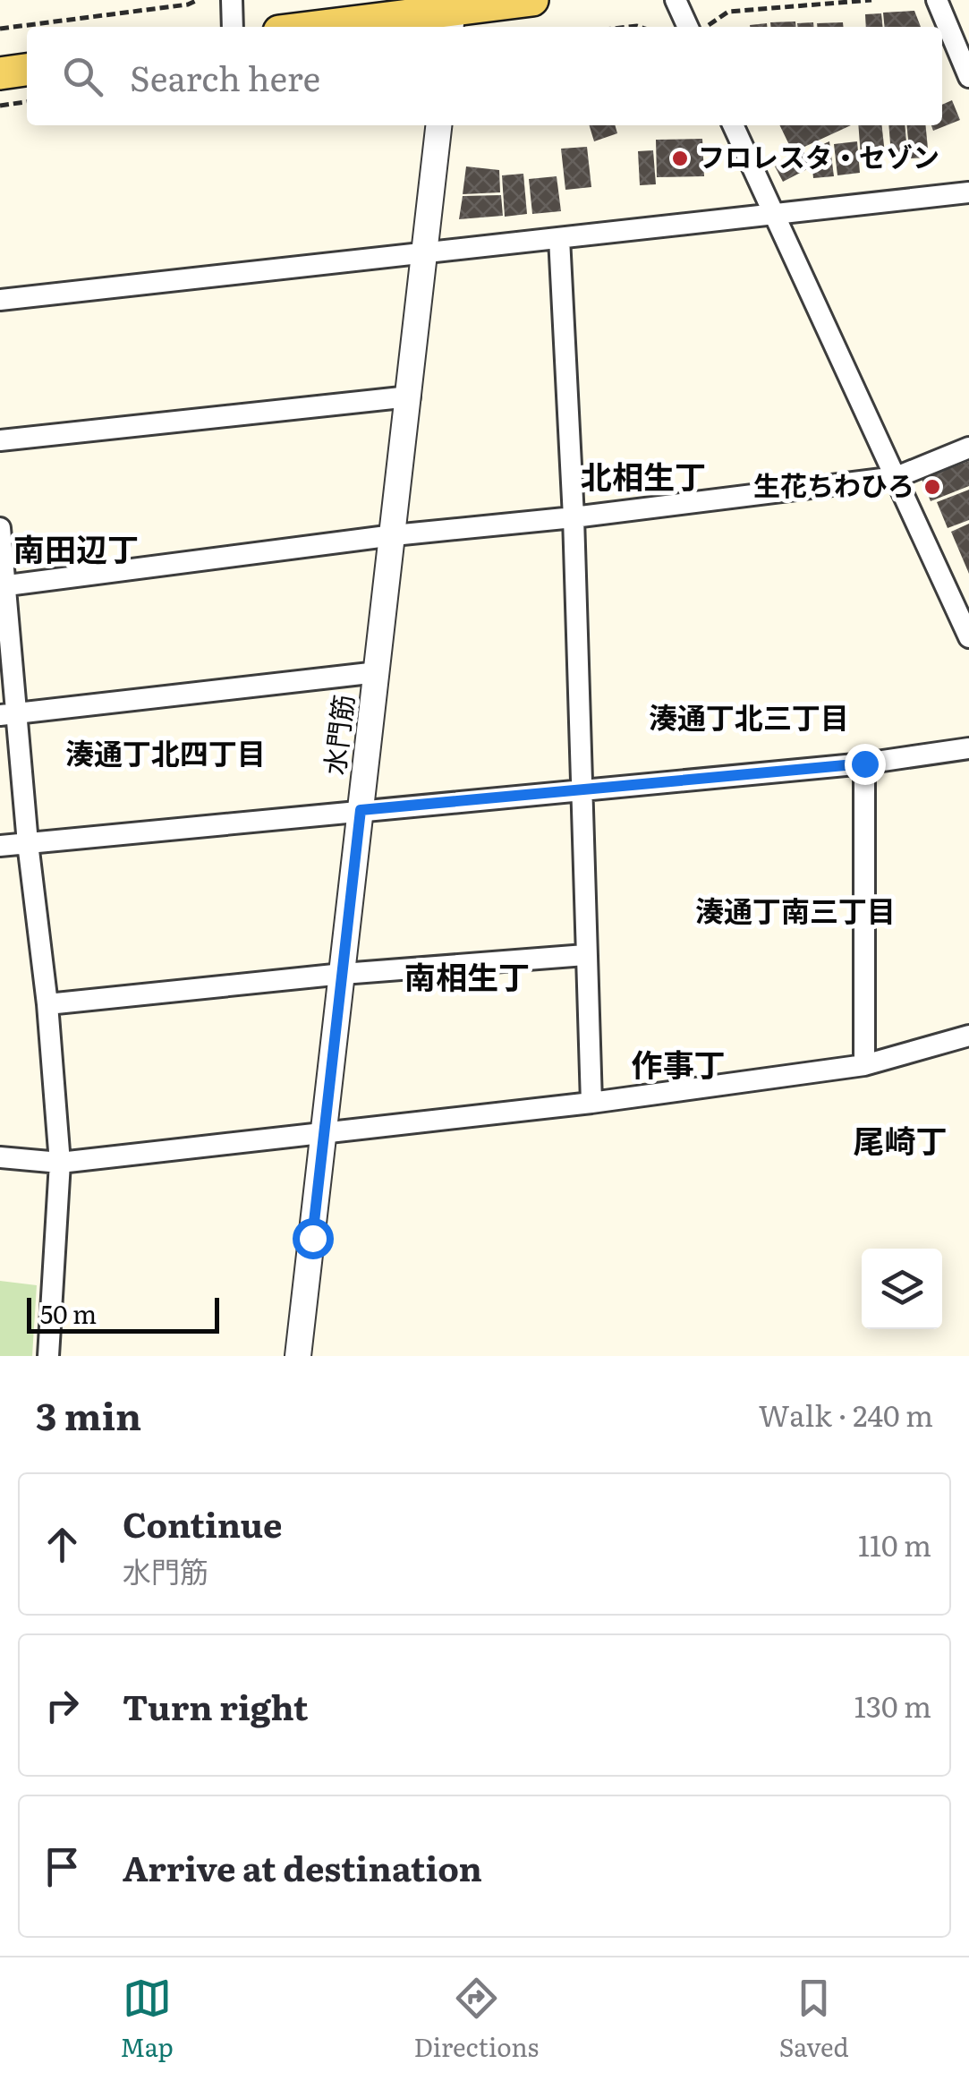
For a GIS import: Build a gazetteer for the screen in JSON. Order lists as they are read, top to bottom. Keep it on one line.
{"streets":{"street":["水門筋"]},"districts":["北相生丁","南田辺丁","湊通丁北三丁目","湊通丁北四丁目","湊通丁南三丁目","南相生丁","作事丁","尾崎丁"],"places":["フロレスタ・セゾン","生花ちわひろ"],"scale_bar":"50 m","page":{"search":"Search here","scale":"50 m","heading":["3 min","Walk · 240 m"],"list":[["Continue","水門筋","110 m"],["Turn right","130 m"],"Arrive at destination"],"nav":["Map","Directions","Saved"]}}
